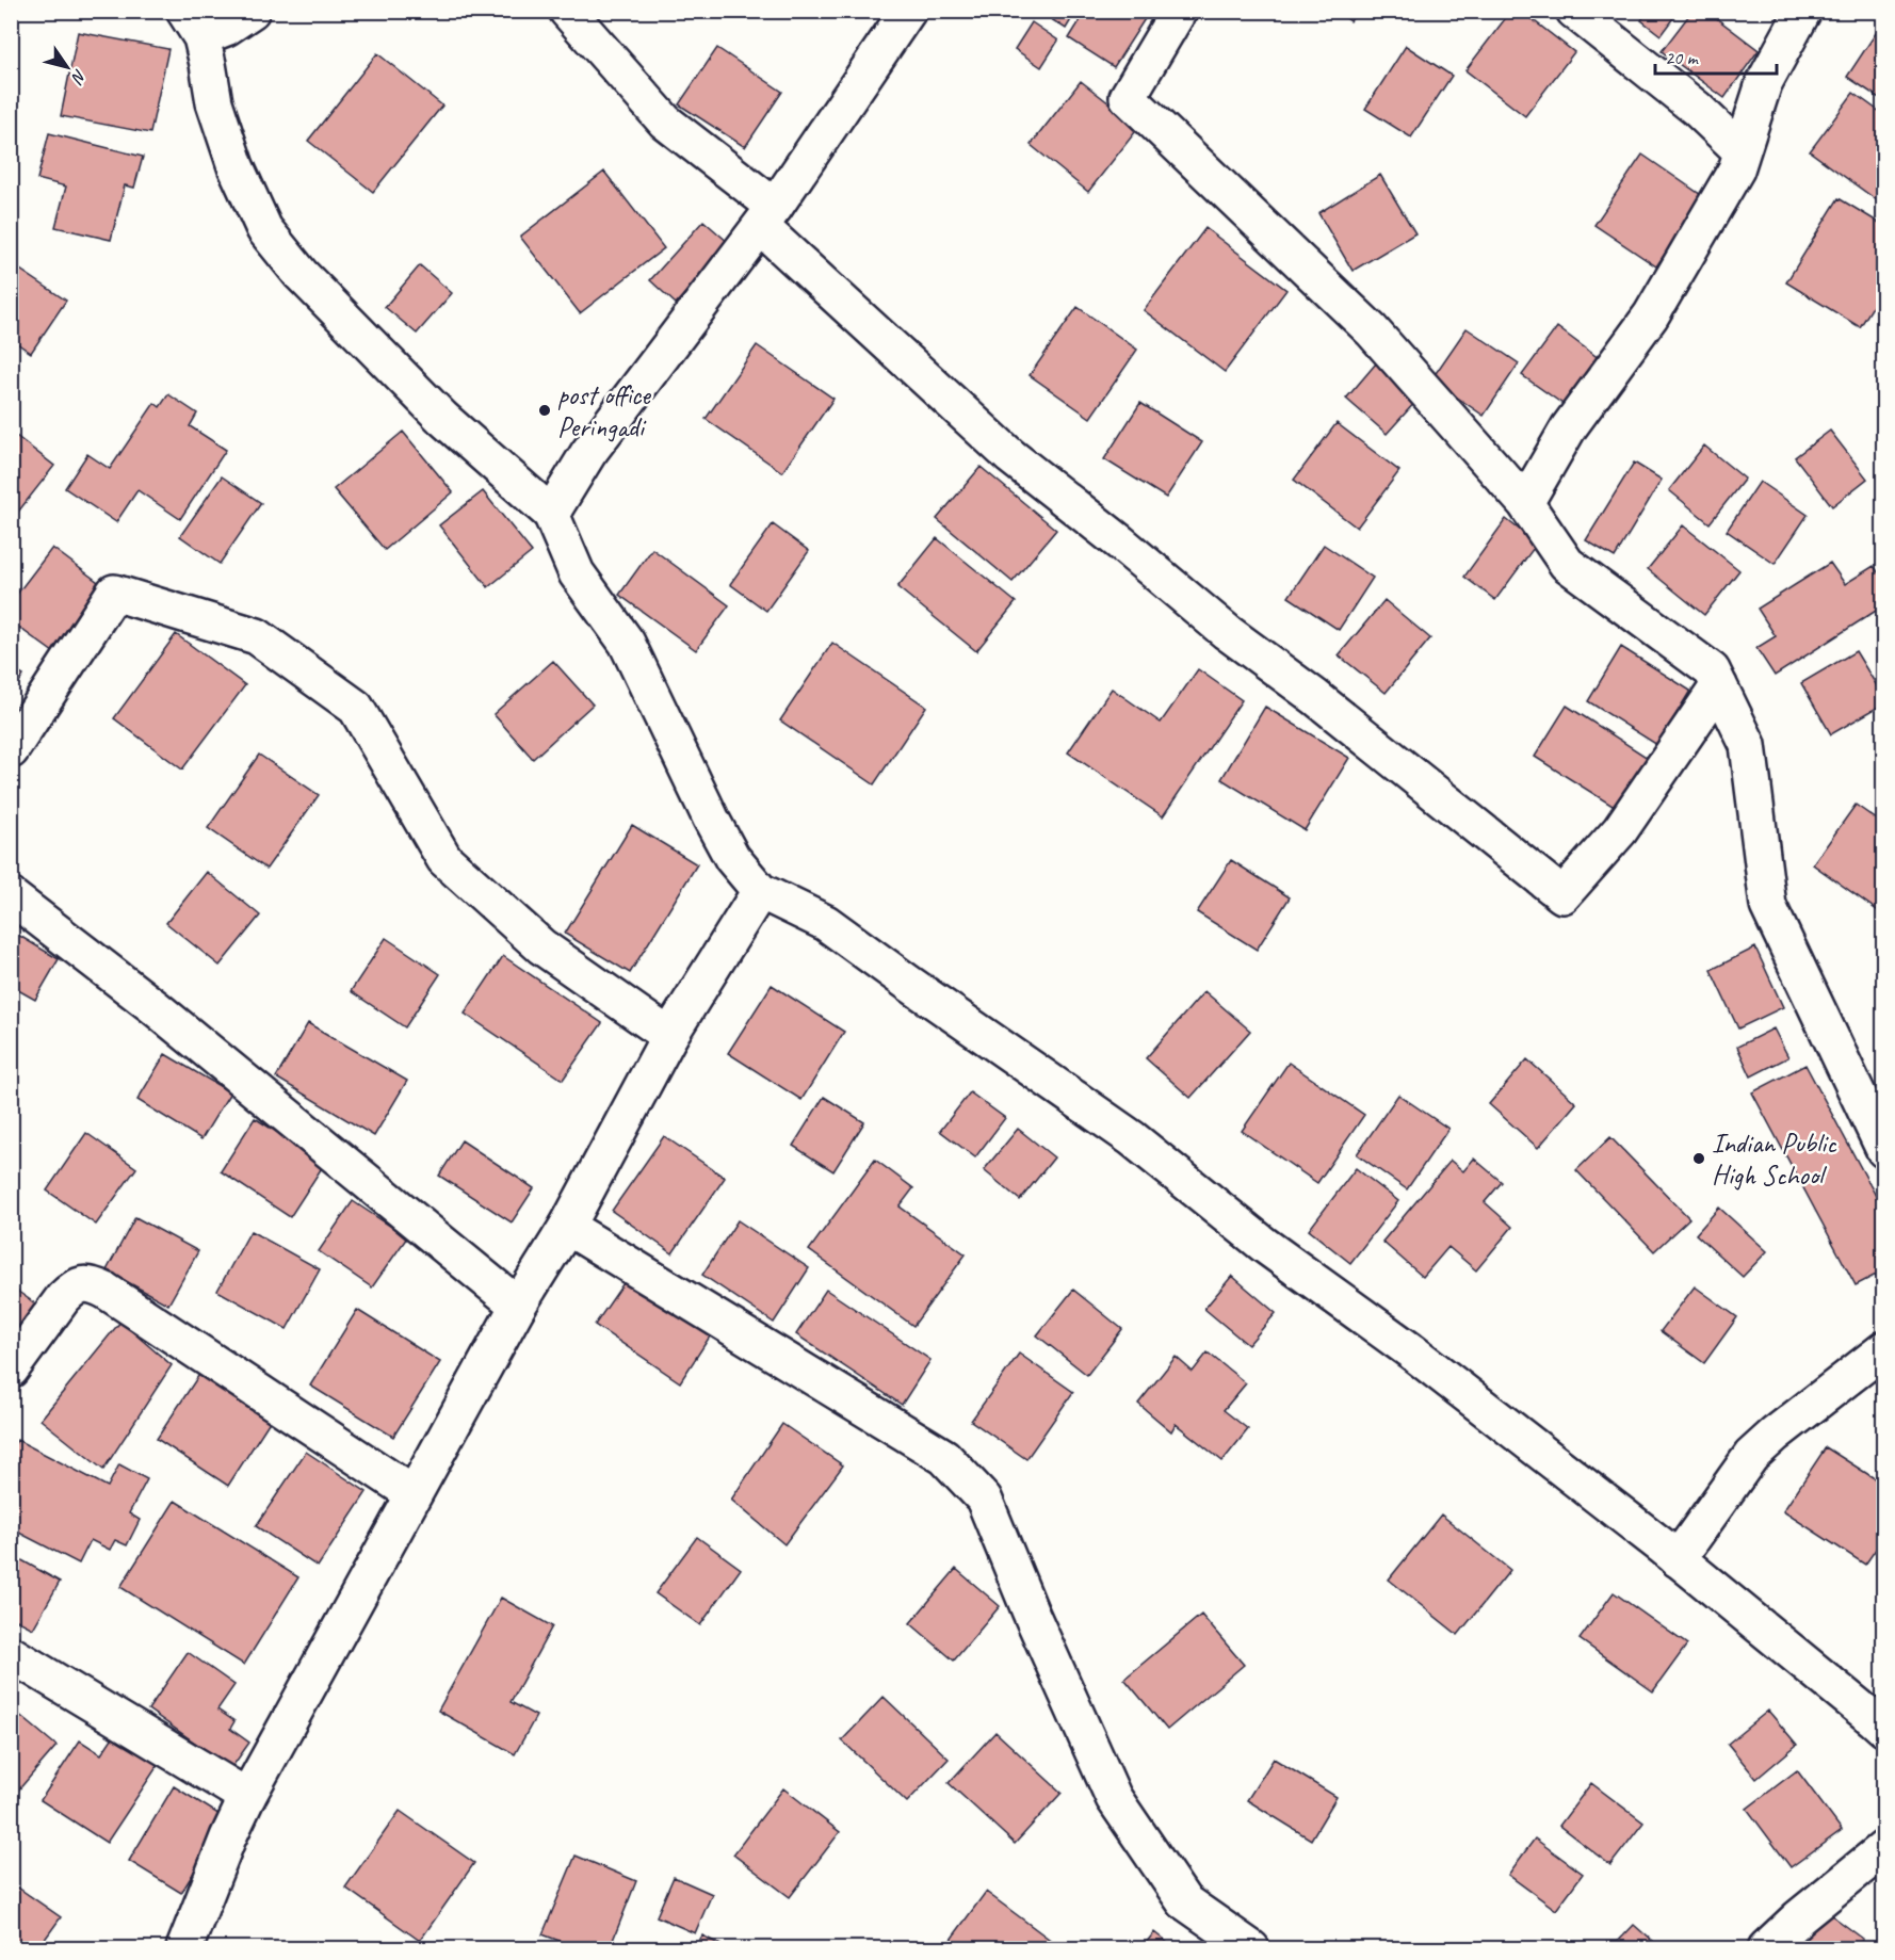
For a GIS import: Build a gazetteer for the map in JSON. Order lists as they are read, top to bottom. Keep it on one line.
{"places":["post office Peringadi","Indian Public High School"],"scale_bar":"20 m","north":"bottom right"}
